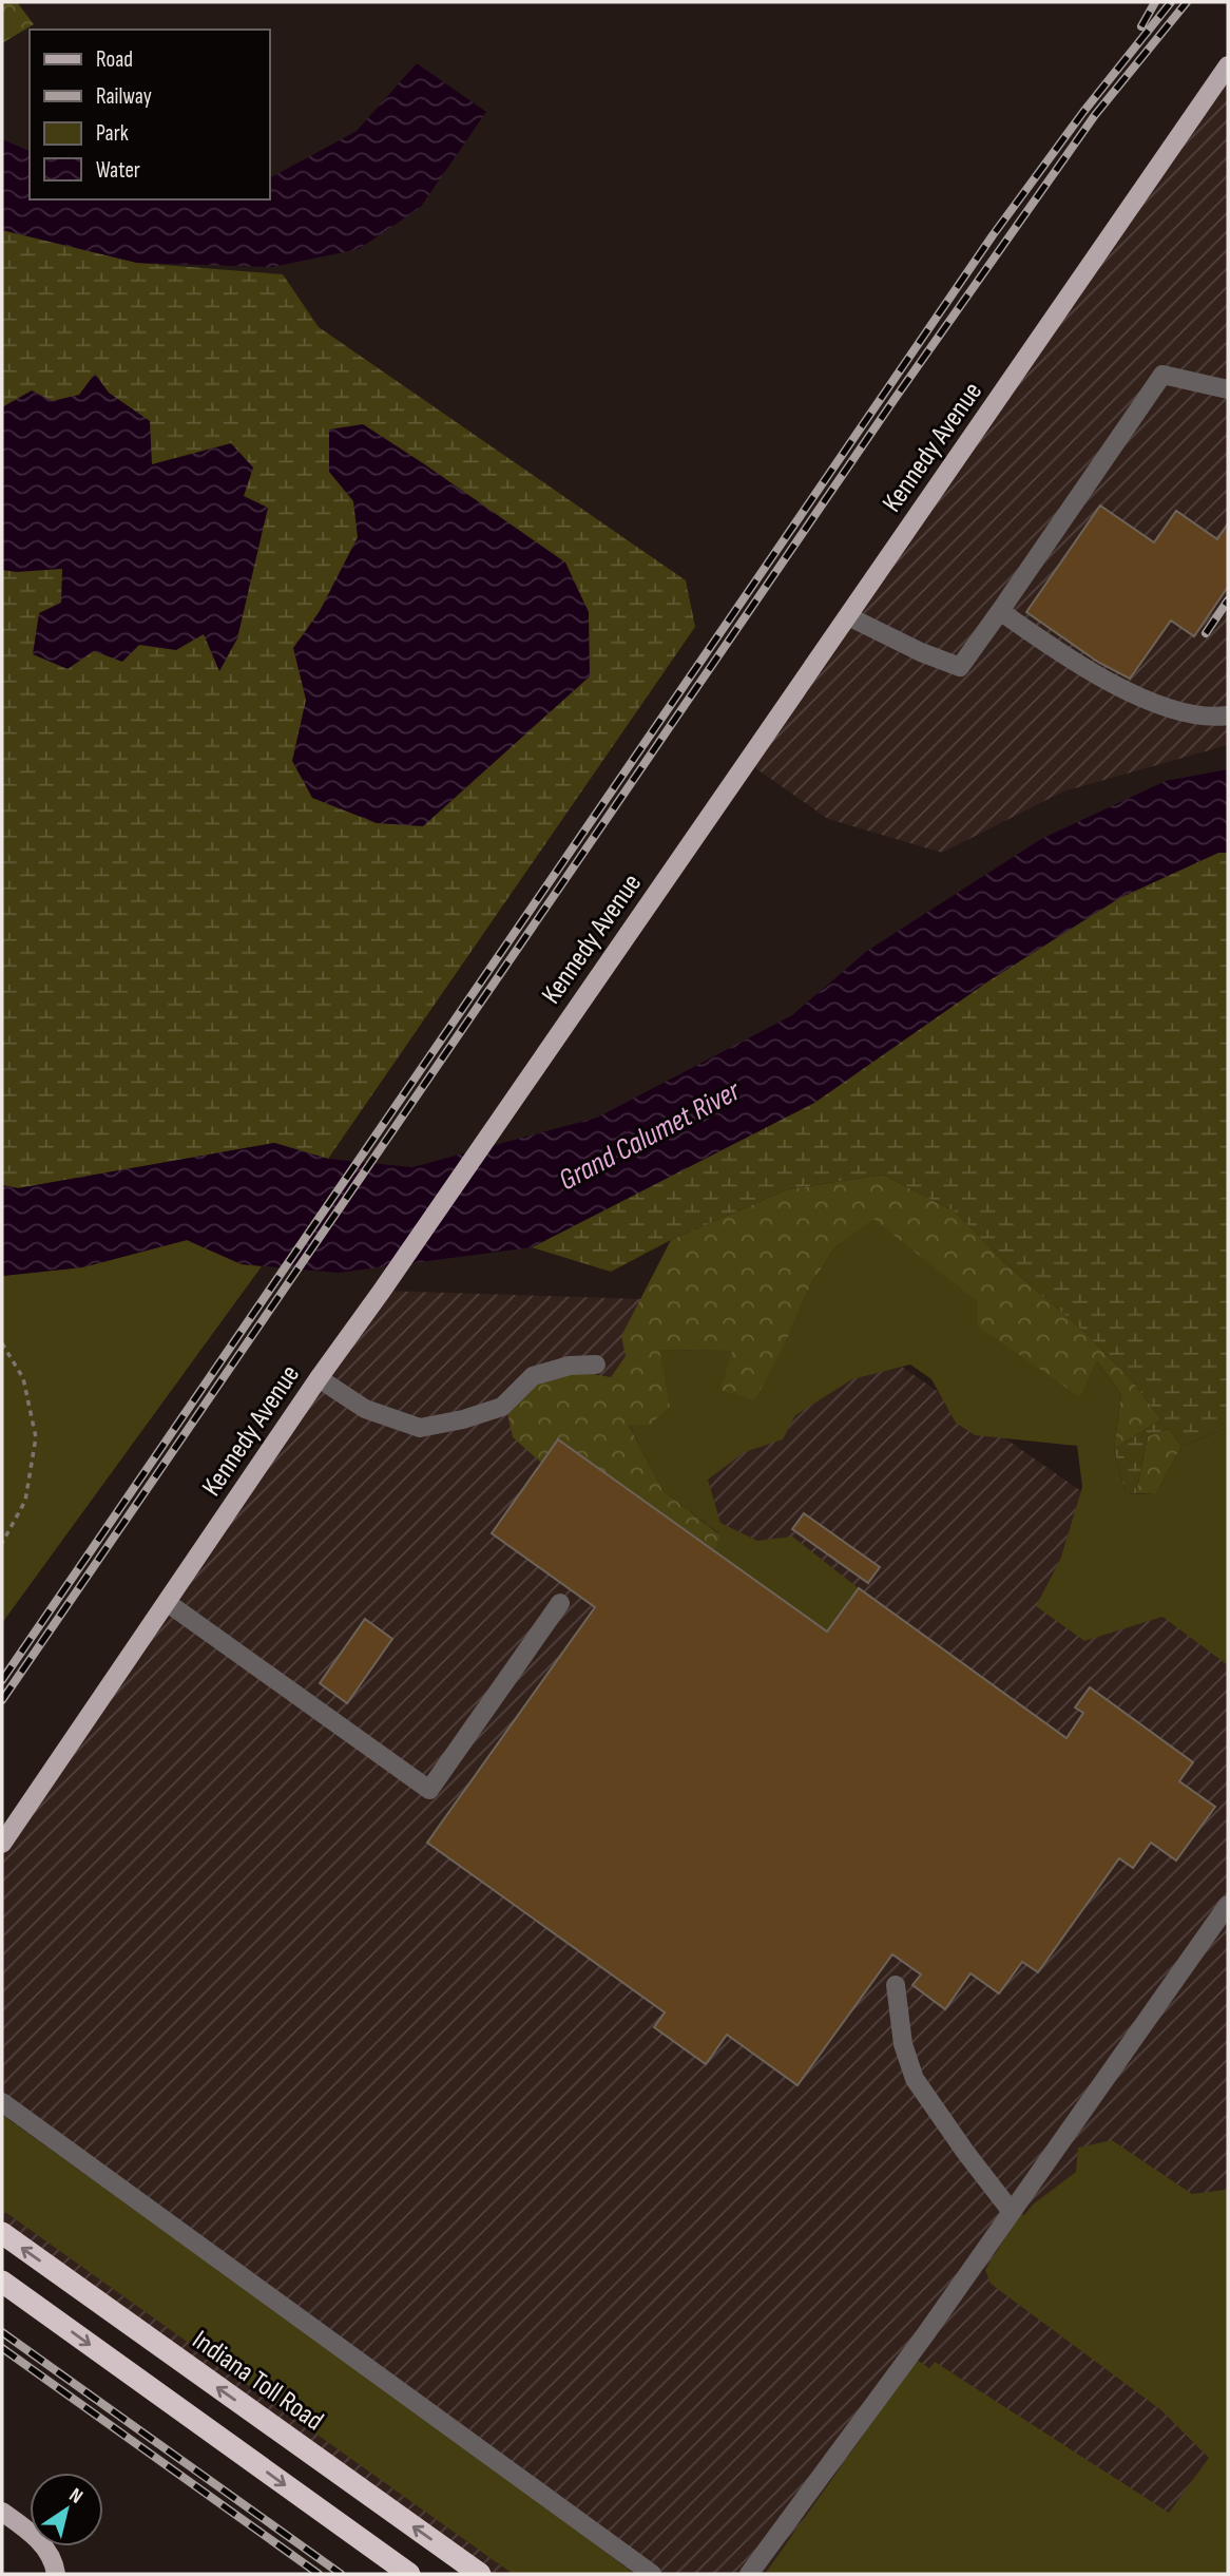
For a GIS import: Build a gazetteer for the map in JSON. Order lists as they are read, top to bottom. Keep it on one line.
{"streets":{"highway":["Indiana Toll Road"],"main road":["Kennedy Avenue"]},"water":["Grand Calumet River"],"legend":["Road","Railway","Park","Water"],"north":"top right"}
